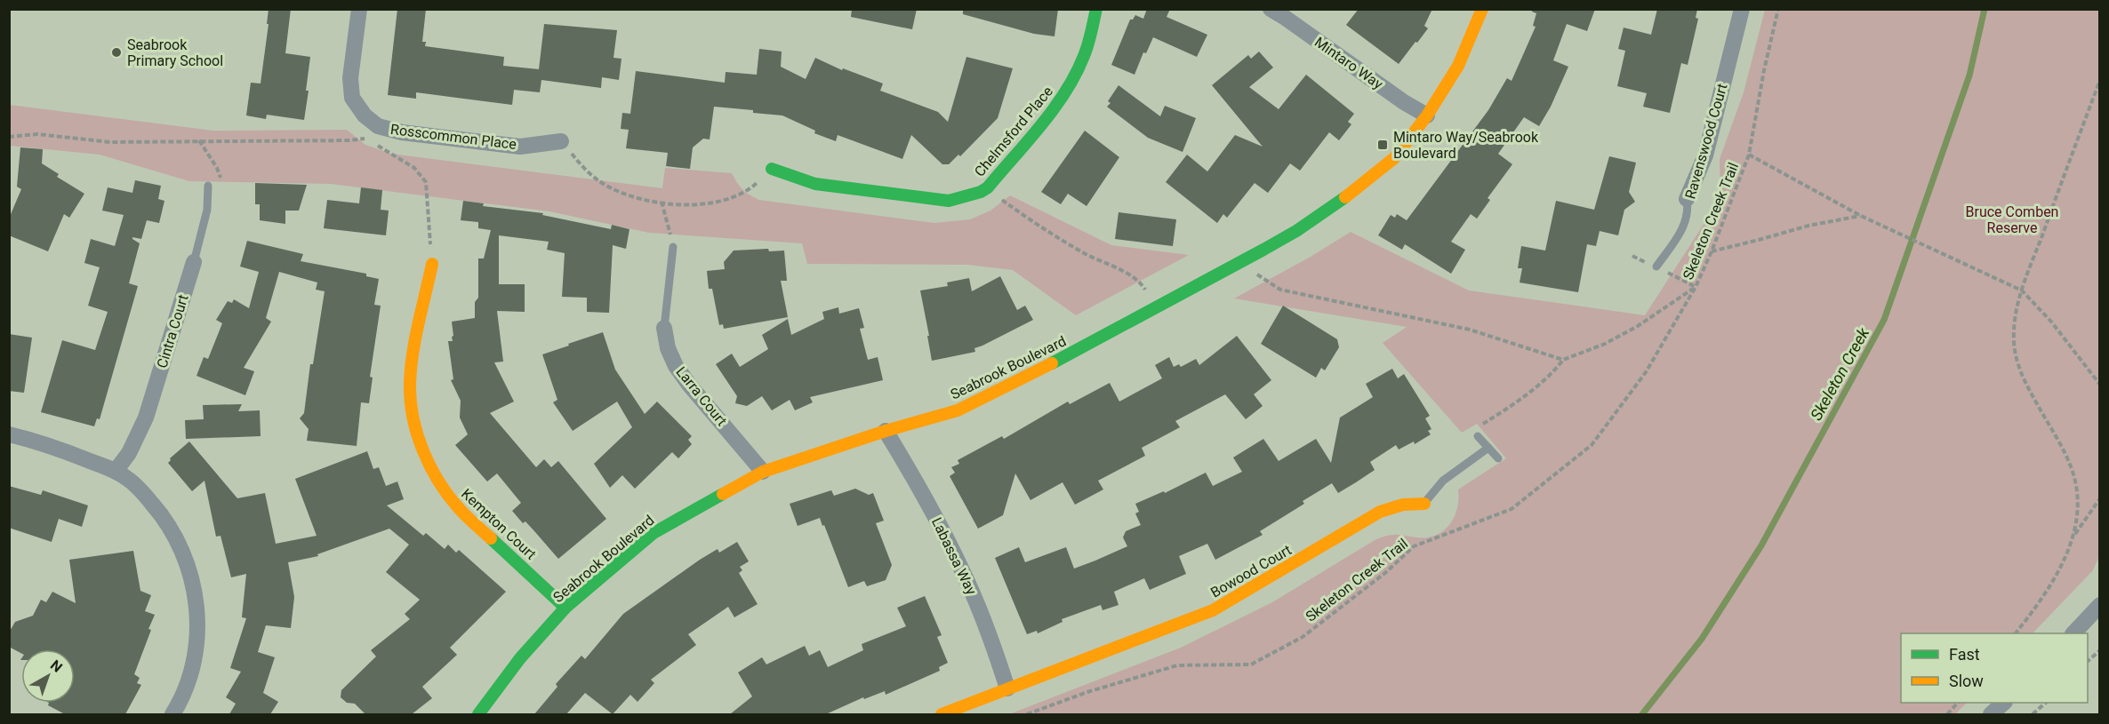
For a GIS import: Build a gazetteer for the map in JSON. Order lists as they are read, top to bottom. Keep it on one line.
{"streets":{"street":["Mintaro Way","Chelmsford Place","Rosscommon Place","Ravenswood Court","Cintra Court","Seabrook Boulevard","Larra Court","Kempton Court","Labassa Way","Bowood Court"],"path":["Skeleton Creek Trail"]},"crossings":[["Mintaro Way","Seabrook Boulevard"],["Seabrook Boulevard","Larra Court"],["Seabrook Boulevard","Kempton Court"],["Seabrook Boulevard","Labassa Way"],["Labassa Way","Bowood Court"]],"water":["Skeleton Creek"],"parks":["Bruce Comben Reserve"],"places":{"other":["Seabrook Primary School"],"transit":["Mintaro Way/Seabrook Boulevard"]},"legend":["Fast","Slow"],"north":"top right"}
